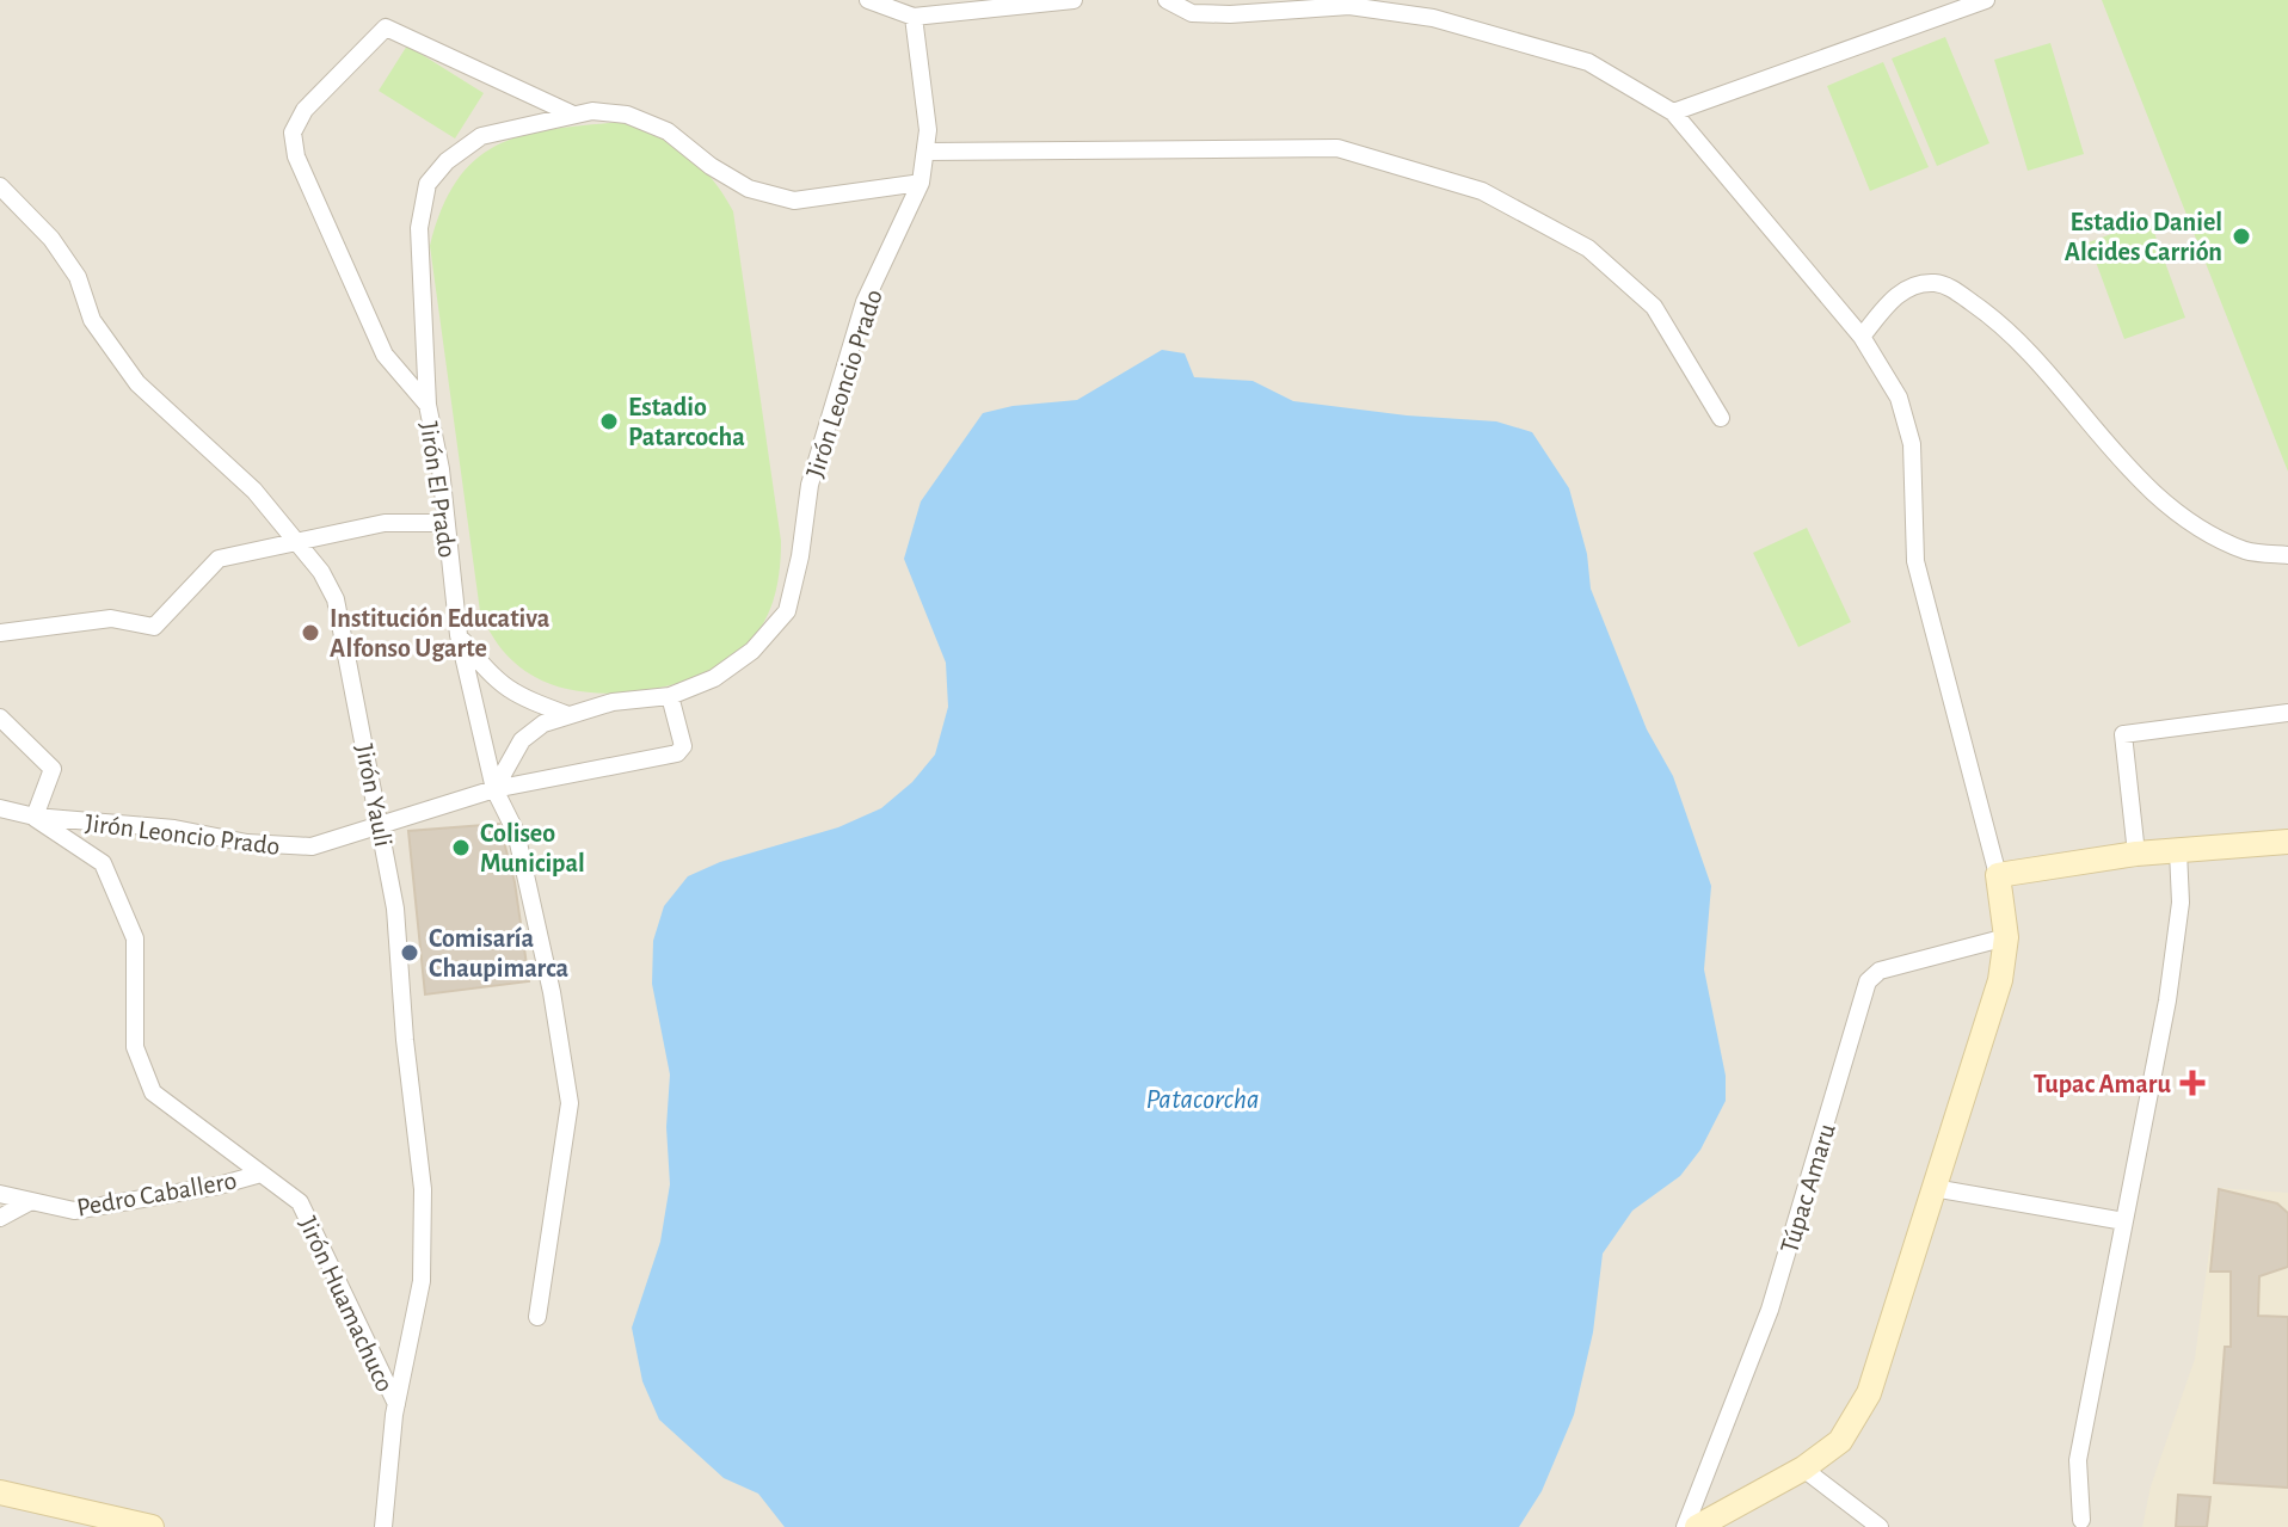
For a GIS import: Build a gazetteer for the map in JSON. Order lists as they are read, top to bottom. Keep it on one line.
{"streets":{"street":["Jirón Leoncio Prado","Jirón El Prado","Jirón Yauli","Túpac Amaru","Pedro Caballero","Jirón Huamachuco"]},"crossings":[["Jirón Leoncio Prado","Jirón El Prado"],["Jirón Leoncio Prado","Jirón Yauli"],["Jirón Leoncio Prado","Jirón Huamachuco"],["Jirón Yauli","Jirón Huamachuco"],["Pedro Caballero","Jirón Huamachuco"]],"water":["Patacorcha"],"places":{"other":["Estadio Daniel Alcides Carrión","Estadio Patarcocha","Institución Educativa Alfonso Ugarte","Coliseo Municipal","Comisaría Chaupimarca"],"health":["Tupac Amaru"]}}
